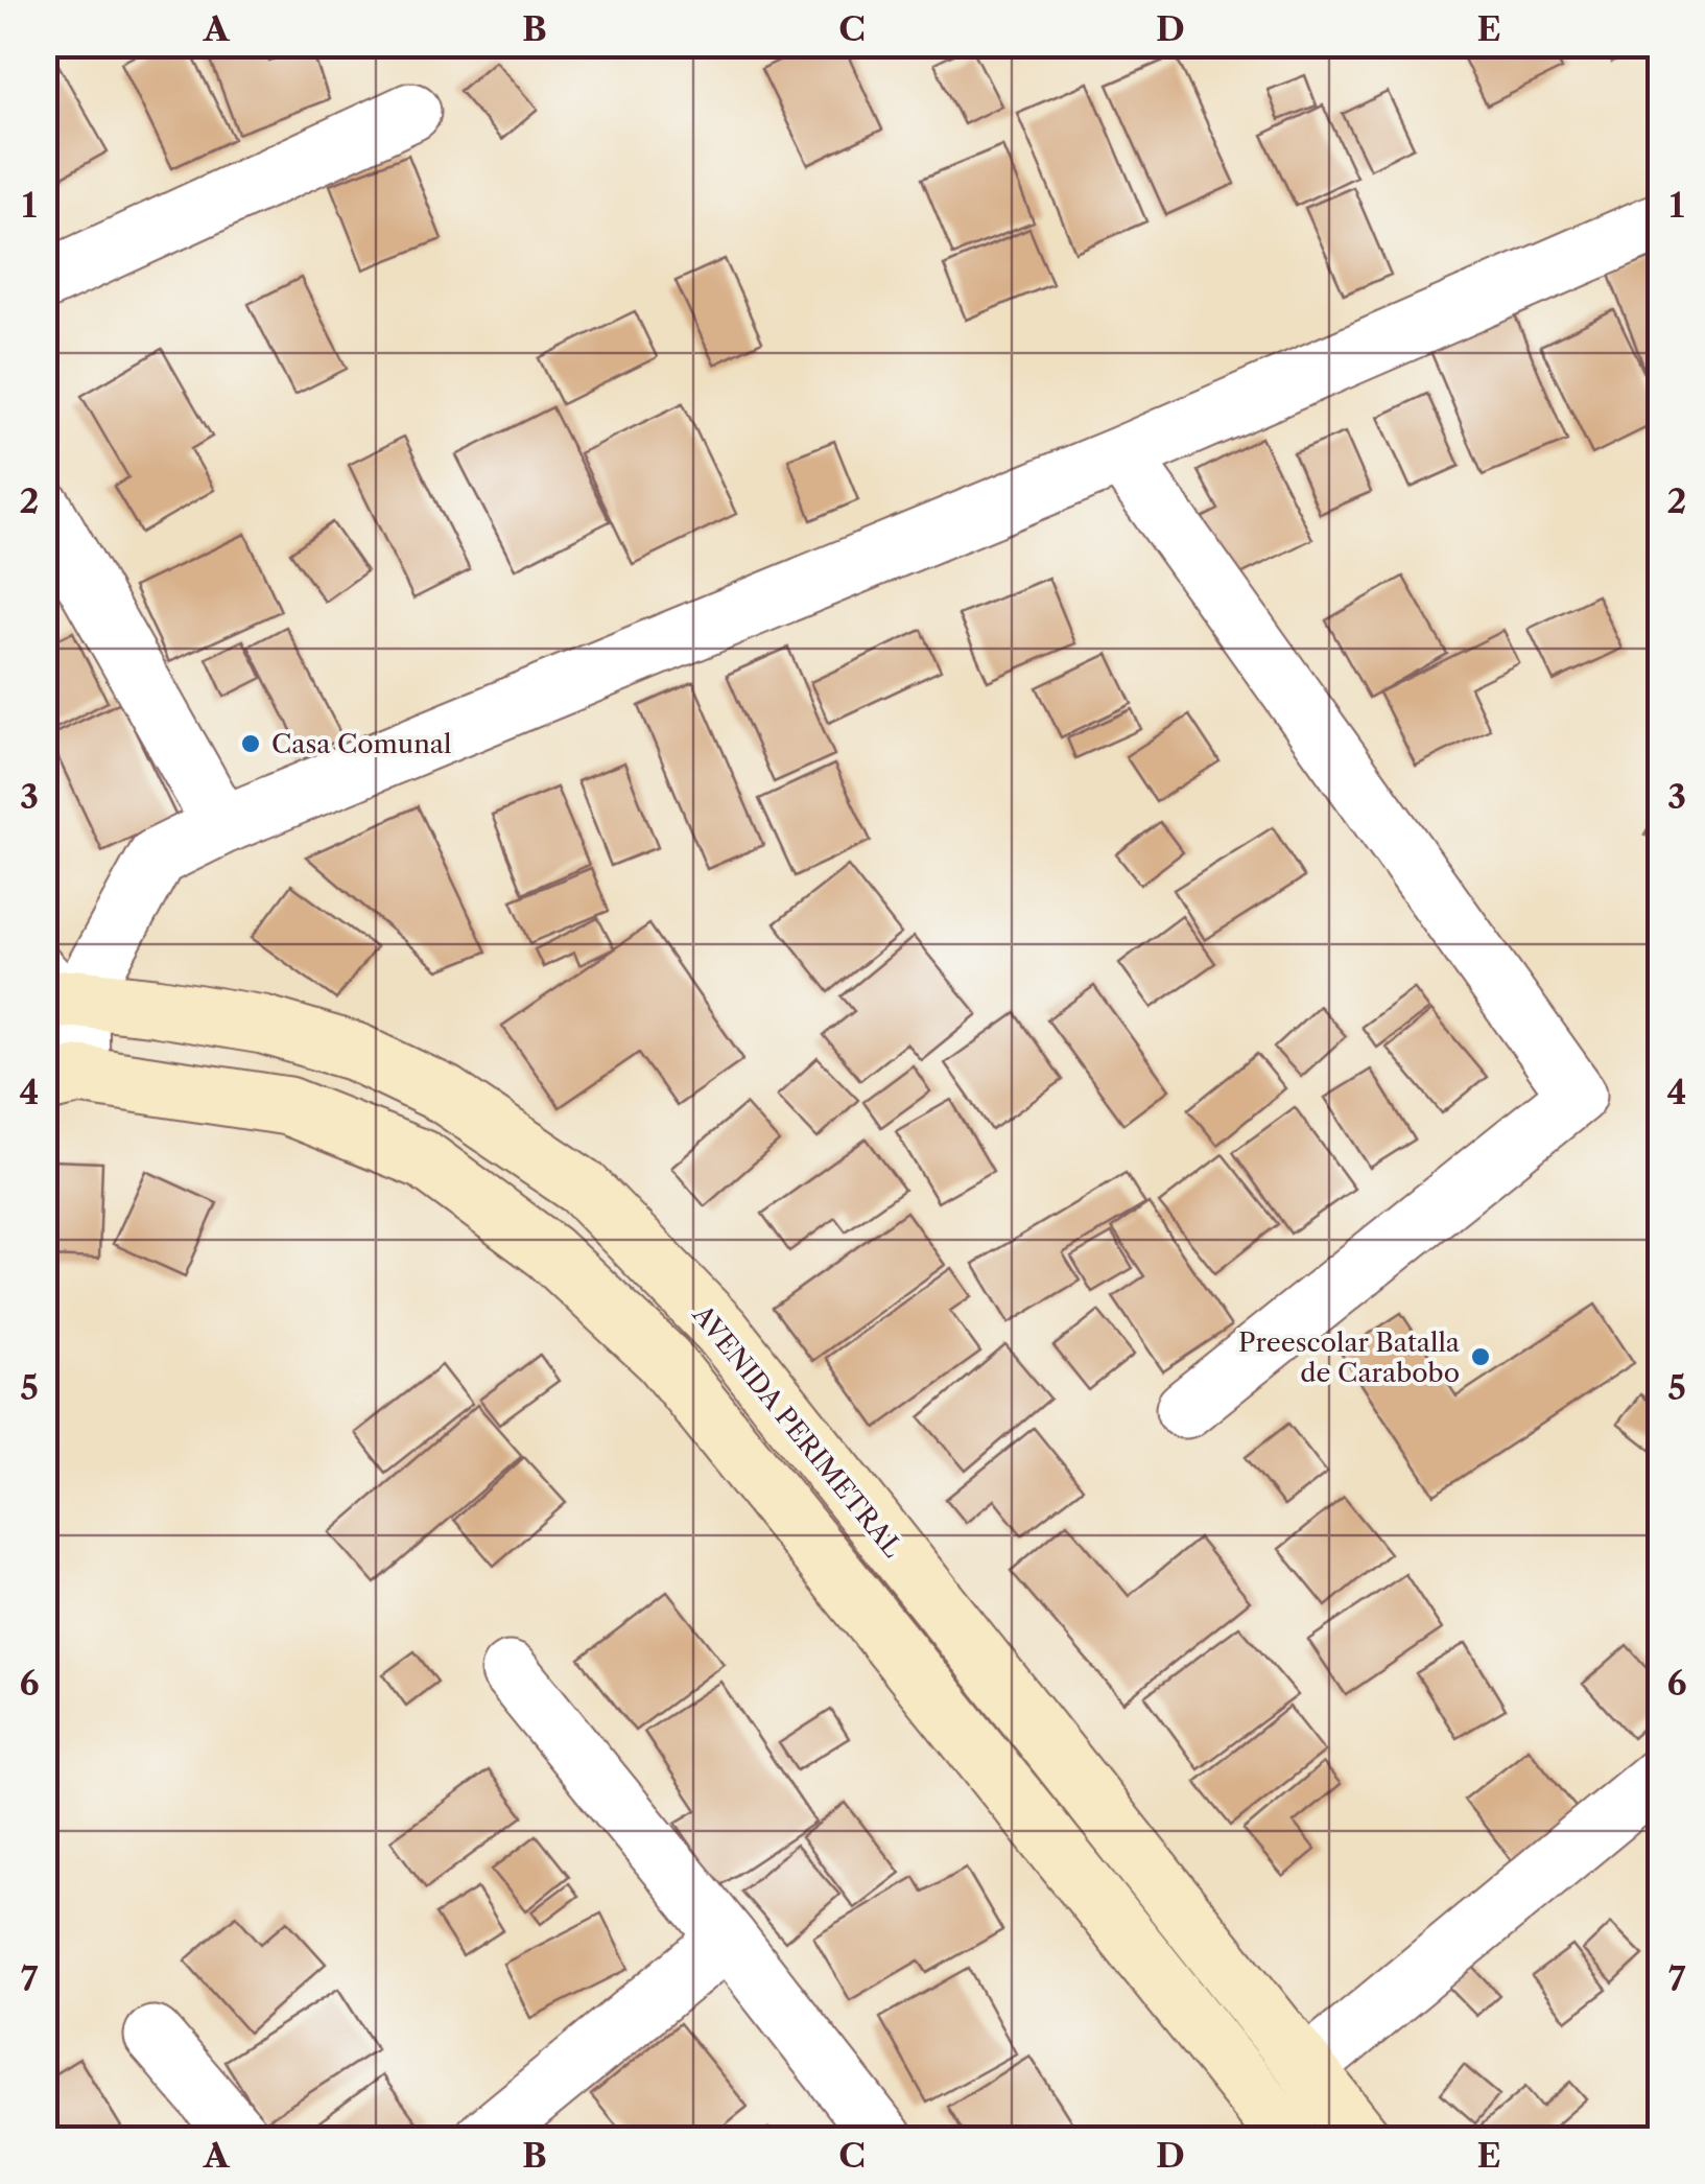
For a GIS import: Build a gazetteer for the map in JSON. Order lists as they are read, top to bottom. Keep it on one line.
{"streets":{"main road":["AVENIDA PERIMETRAL"]},"places":["Casa Comunal","Preescolar Batalla de Carabobo"],"grid":{"columns":["A","B","C","D","E"],"rows":["1","2","3","4","5","6","7"]}}
